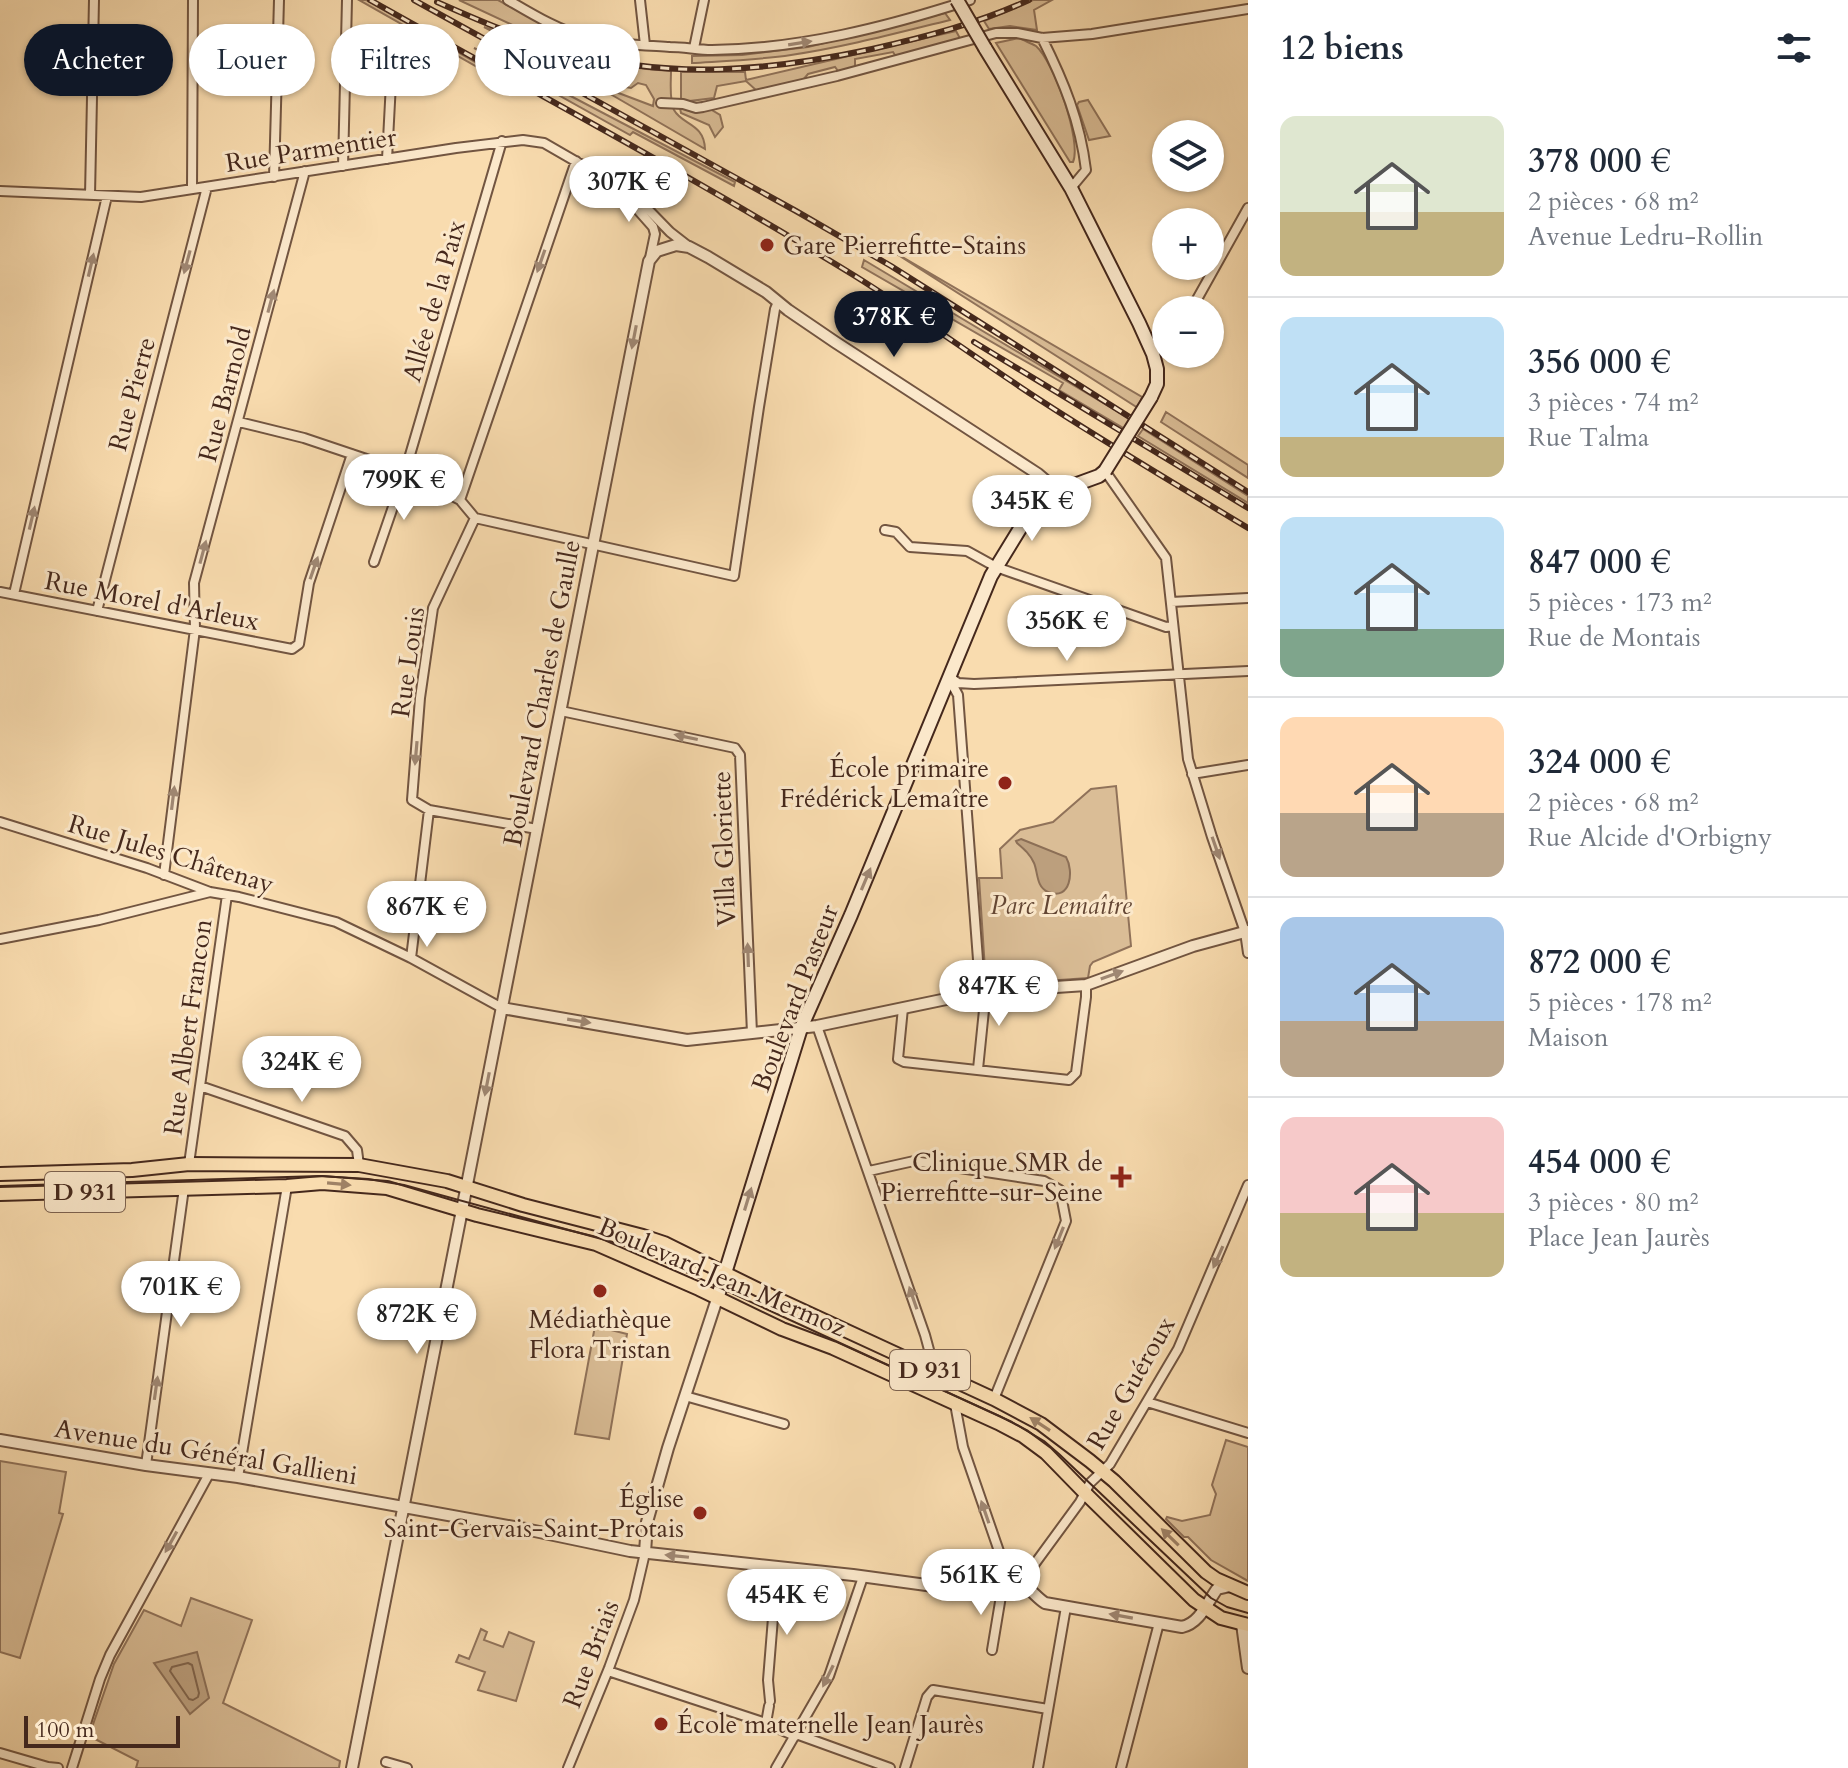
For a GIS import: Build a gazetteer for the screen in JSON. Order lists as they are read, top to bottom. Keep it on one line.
{"streets":{"main road":["Boulevard Pasteur","D 931","Boulevard Jean Mermoz"],"street":["Rue Parmentier","Allée de la Paix","Rue Pierre","Rue Barnold","Rue Morel d'Arleux","Rue Louis","Boulevard Charles de Gaulle","Villa Gloriette","Rue Jules Châtenay","Rue Albert Francon","Rue Guéroux","Avenue du Général Gallieni","Rue Briais"]},"crossings":[["Rue Parmentier","Allée de la Paix"],["Rue Parmentier","Rue Pierre"],["Rue Parmentier","Rue Barnold"],["Rue Parmentier","Rue Morel d'Arleux"],["Rue Parmentier","Boulevard Charles de Gaulle"],["Rue Pierre","Rue Morel d'Arleux"],["Rue Barnold","Rue Morel d'Arleux"],["Rue Barnold","Rue Jules Châtenay"],["Boulevard Charles de Gaulle","Villa Gloriette"],["Boulevard Charles de Gaulle","Rue Jules Châtenay"],["Boulevard Charles de Gaulle","Boulevard Jean Mermoz"],["Boulevard Charles de Gaulle","Avenue du Général Gallieni"],["Rue Jules Châtenay","Rue Albert Francon"],["Boulevard Pasteur","Boulevard Jean Mermoz"],["Boulevard Pasteur","Avenue du Général Gallieni"],["Boulevard Pasteur","Rue Briais"],["Rue Albert Francon","Boulevard Jean Mermoz"],["Boulevard Jean Mermoz","Rue Guéroux"],["Rue Guéroux","Avenue du Général Gallieni"],["Avenue du Général Gallieni","Rue Briais"]],"one_way":["Rue Pierre","Rue Barnold","Rue Morel d'Arleux","Rue Louis","Villa Gloriette","Boulevard Pasteur","Rue Guéroux"],"parks":["Parc Lemaître"],"places":{"other":["Gare Pierrefitte-Stains","École primaire Frédérick Lemaître","Médiathèque Flora Tristan","Église Saint-Gervais-Saint-Protais","École maternelle Jean Jaurès"],"health":["Clinique SMR de Pierrefitte-sur-Seine"]},"scale_bar":"100 m","page":{"heading":"12 biens","chip":["Acheter","Louer","Filtres","Nouveau"],"list":[{"name":"378 000 €","note":"2 pièces · 68 m² · Avenue Ledru-Rollin"},{"name":"356 000 €","note":"3 pièces · 74 m² · Rue Talma"},{"name":"847 000 €","note":"5 pièces · 173 m² · Rue de Montais"},{"name":"324 000 €","note":"2 pièces · 68 m² · Rue Alcide d'Orbigny"},{"name":"872 000 €","note":"5 pièces · 178 m² · Maison"},{"name":"454 000 €","note":"3 pièces · 80 m² · Place Jean Jaurès"}],"map_buttons":["+","−"],"price":["307K €","378K €","799K €","345K €","356K €","867K €","847K €","324K €","701K €","872K €","561K €","454K €"],"scale":"100 m"}}
